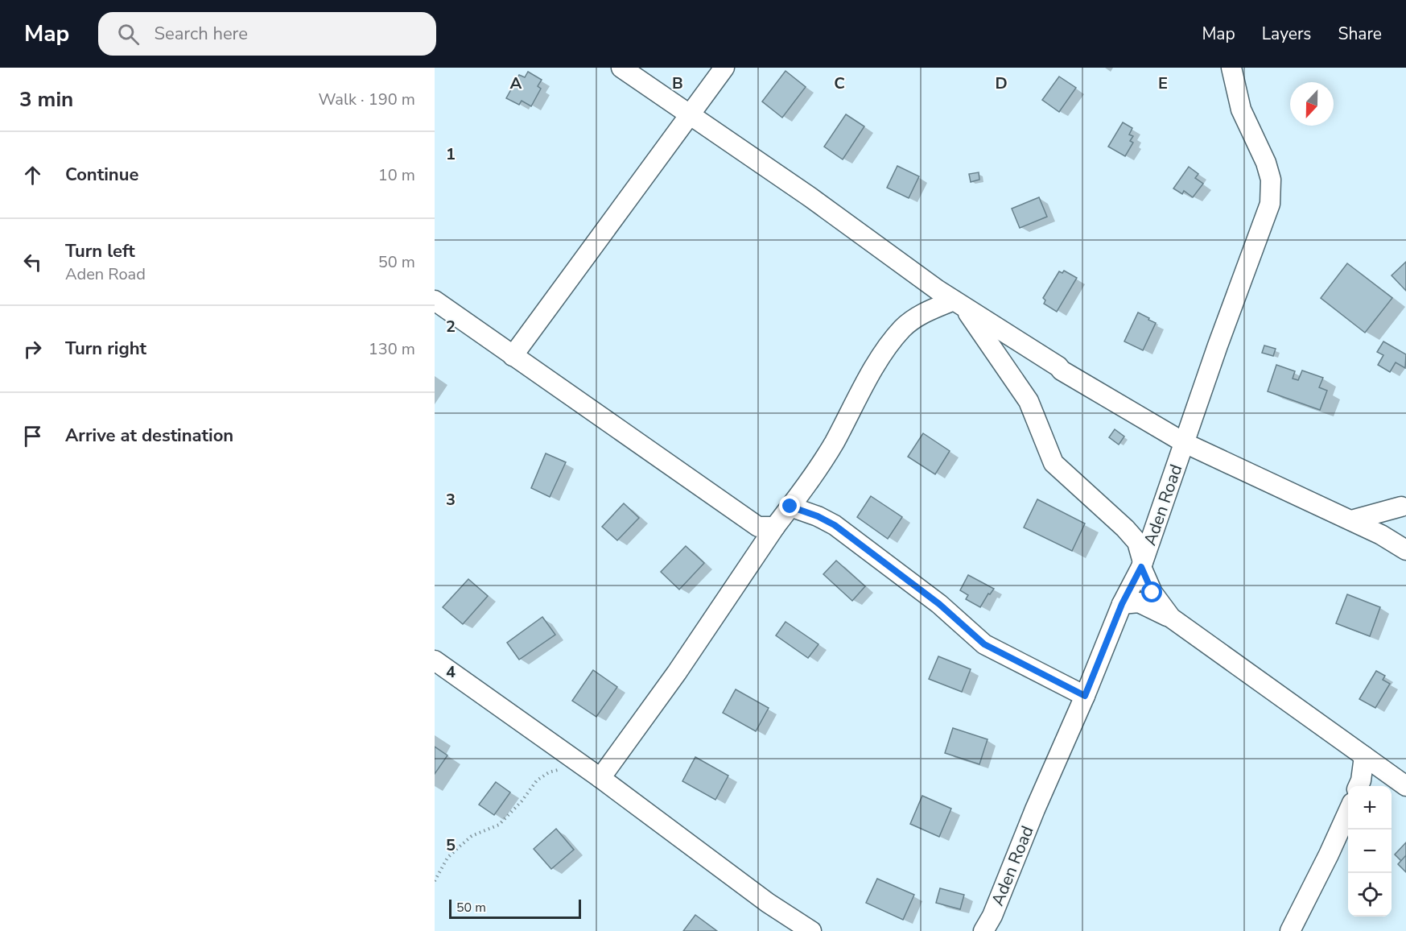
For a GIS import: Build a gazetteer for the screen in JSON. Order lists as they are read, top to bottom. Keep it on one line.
{"streets":{"street":["Aden Road"]},"scale_bar":"50 m","north":"bottom","page":{"header":"Map","search":"Search here","nav":["Map","Layers","Share"],"heading":["3 min","Walk · 190 m"],"list":[["Continue","10 m"],["Turn left","Aden Road","50 m"],["Turn right","130 m"],"Arrive at destination"],"map_buttons":["+","−"],"scale":"50 m"},"grid":{"columns":["A","B","C","D","E"],"rows":["1","2","3","4","5"]}}
